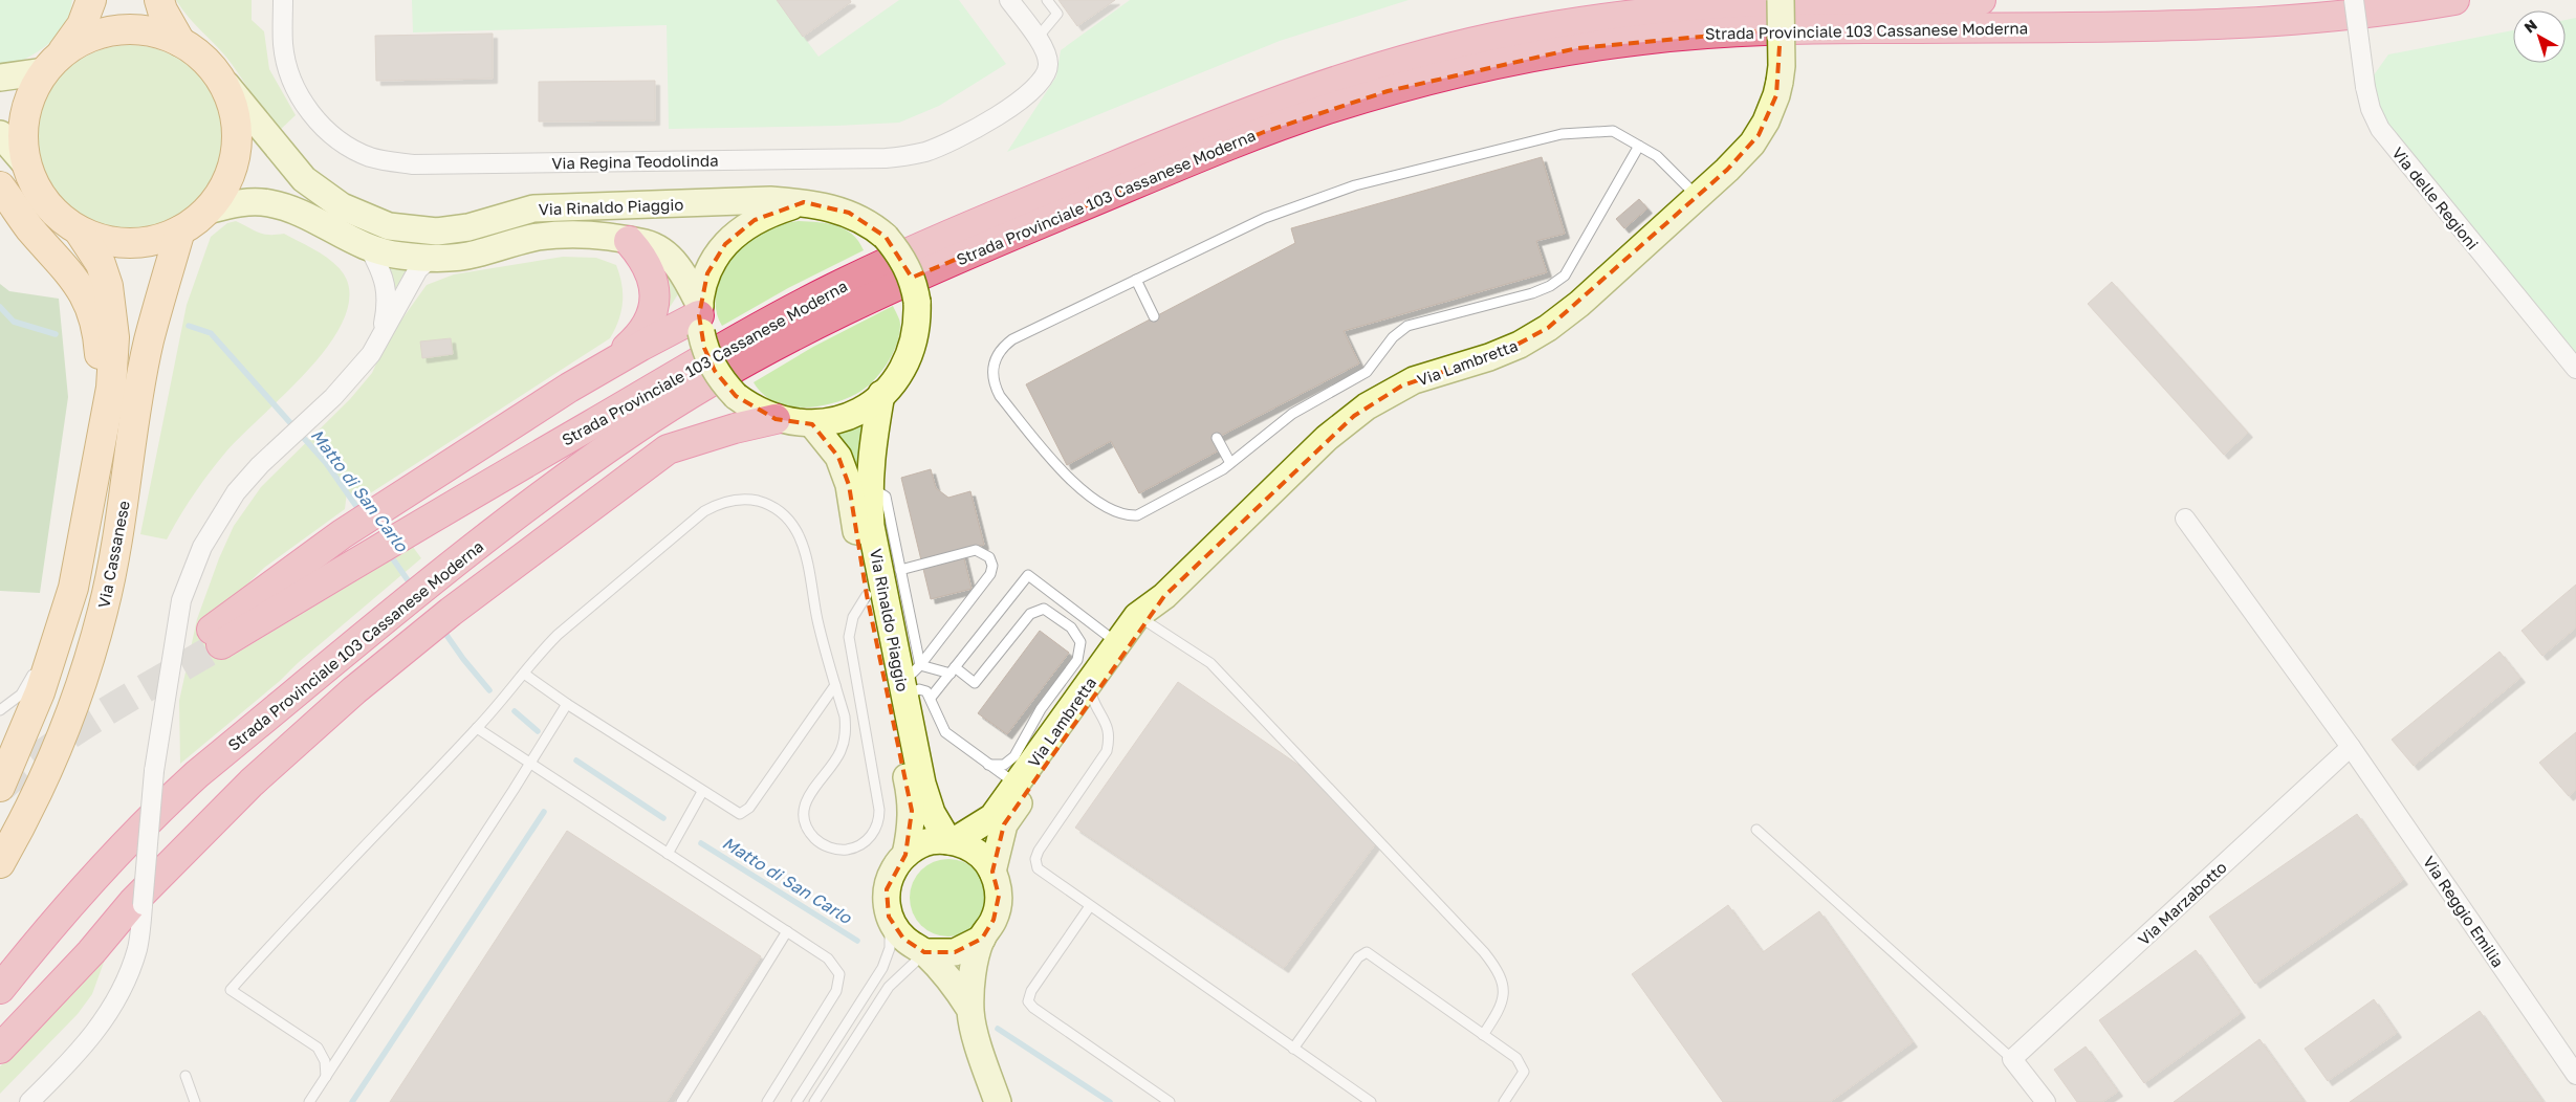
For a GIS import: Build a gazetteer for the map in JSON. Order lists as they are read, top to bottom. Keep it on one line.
{"streets":{"highway":["Strada Provinciale 103 Cassanese Moderna"],"main road":["Via Cassanese"],"street":["Via Regina Teodolinda","Via delle Regioni","Via Rinaldo Piaggio","Via Lambretta","Via Marzabotto","Via Reggio Emilia"]},"crossings":[["Via Rinaldo Piaggio","Via Lambretta"],["Via Marzabotto","Via Reggio Emilia"]],"water":["Matto di San Carlo"],"north":"top left"}
